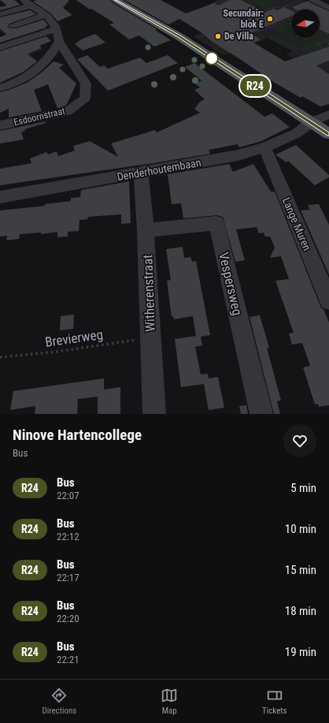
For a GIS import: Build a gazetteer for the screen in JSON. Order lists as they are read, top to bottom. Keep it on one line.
{"streets":{"street":["Esdoornstraat","Denderhoutembaan","Lange Muren","Vespersweg","Witherenstraat"],"path":["Brevierweg"]},"crossings":[["Denderhoutembaan","Lange Muren"],["Denderhoutembaan","Witherenstraat"],["Vespersweg","Witherenstraat"],["Witherenstraat","Brevierweg"]],"places":["Secundair: blok E","De Villa"],"lines":["bus line R24"],"north":"left","page":{"on_map":"R24","heading":["Ninove Hartencollege","Bus"],"list":[{"mark":"R24","name":"Bus","note":"22:07","value":"5 min"},{"mark":"R24","name":"Bus","note":"22:12","value":"10 min"},{"mark":"R24","name":"Bus","note":"22:17","value":"15 min"},{"mark":"R24","name":"Bus","note":"22:20","value":"18 min"},{"mark":"R24","name":"Bus","note":"22:21","value":"19 min"}],"tabs":["Directions","Map","Tickets"]}}
